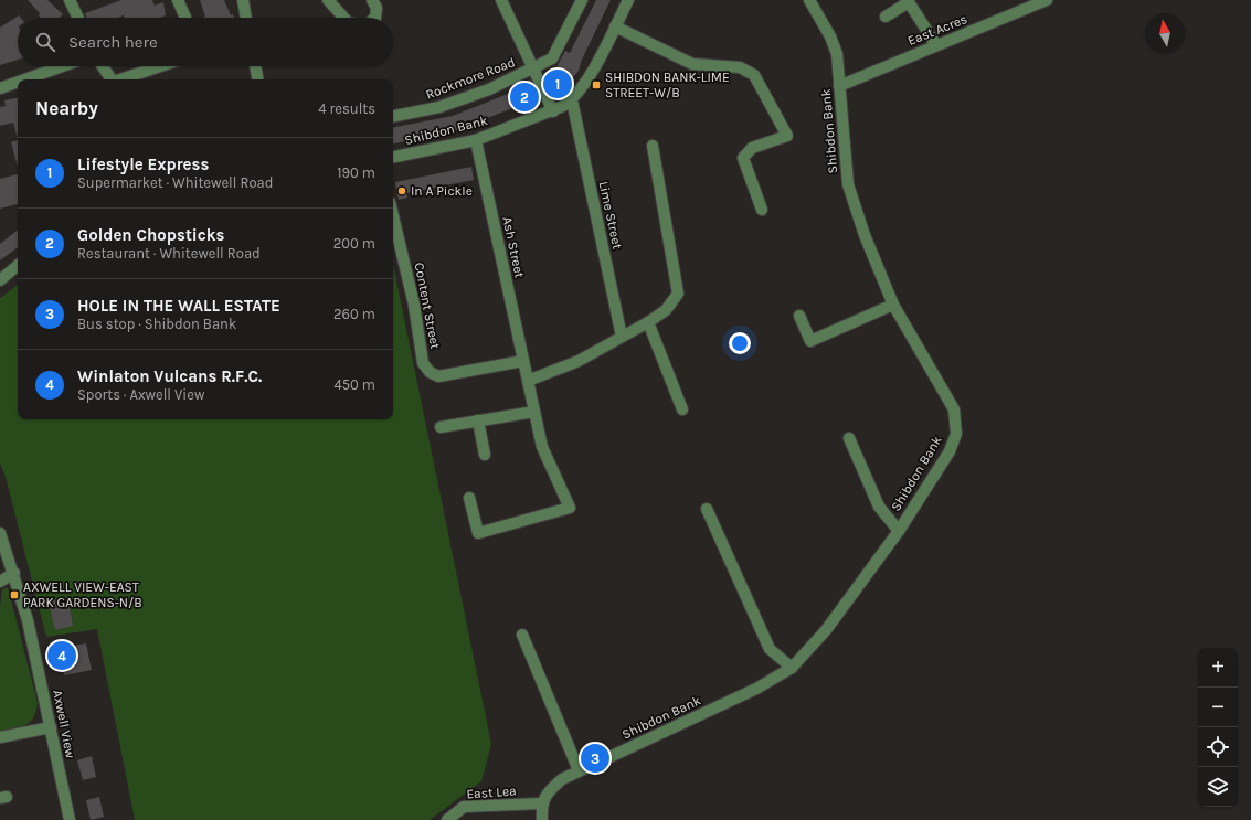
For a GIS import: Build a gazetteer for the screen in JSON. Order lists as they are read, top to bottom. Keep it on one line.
{"streets":{"street":["East Acres","Rockmore Road","Shibdon Bank","Lime Street","Ash Street","Content Street","Axwell View","East Lea"]},"crossings":[["East Acres","Shibdon Bank"],["Shibdon Bank","Lime Street"],["Shibdon Bank","Ash Street"],["Shibdon Bank","East Lea"],["Ash Street","Content Street"]],"places":{"transit":["SHIBDON BANK-LIME STREET-W/B","AXWELL VIEW-EAST PARK GARDENS-N/B"],"other":["In A Pickle"]},"north":"top","page":{"search":"Search here","pins":["1","2","4","3"],"heading":["Nearby","4 results"],"list":[{"mark":"1","name":"Lifestyle Express","note":"Supermarket · Whitewell Road","value":"190 m"},{"mark":"2","name":"Golden Chopsticks","note":"Restaurant · Whitewell Road","value":"200 m"},{"mark":"3","name":"HOLE IN THE WALL ESTATE","note":"Bus stop · Shibdon Bank","value":"260 m"},{"mark":"4","name":"Winlaton Vulcans R.F.C.","note":"Sports · Axwell View","value":"450 m"}],"map_buttons":["+","−"]}}
